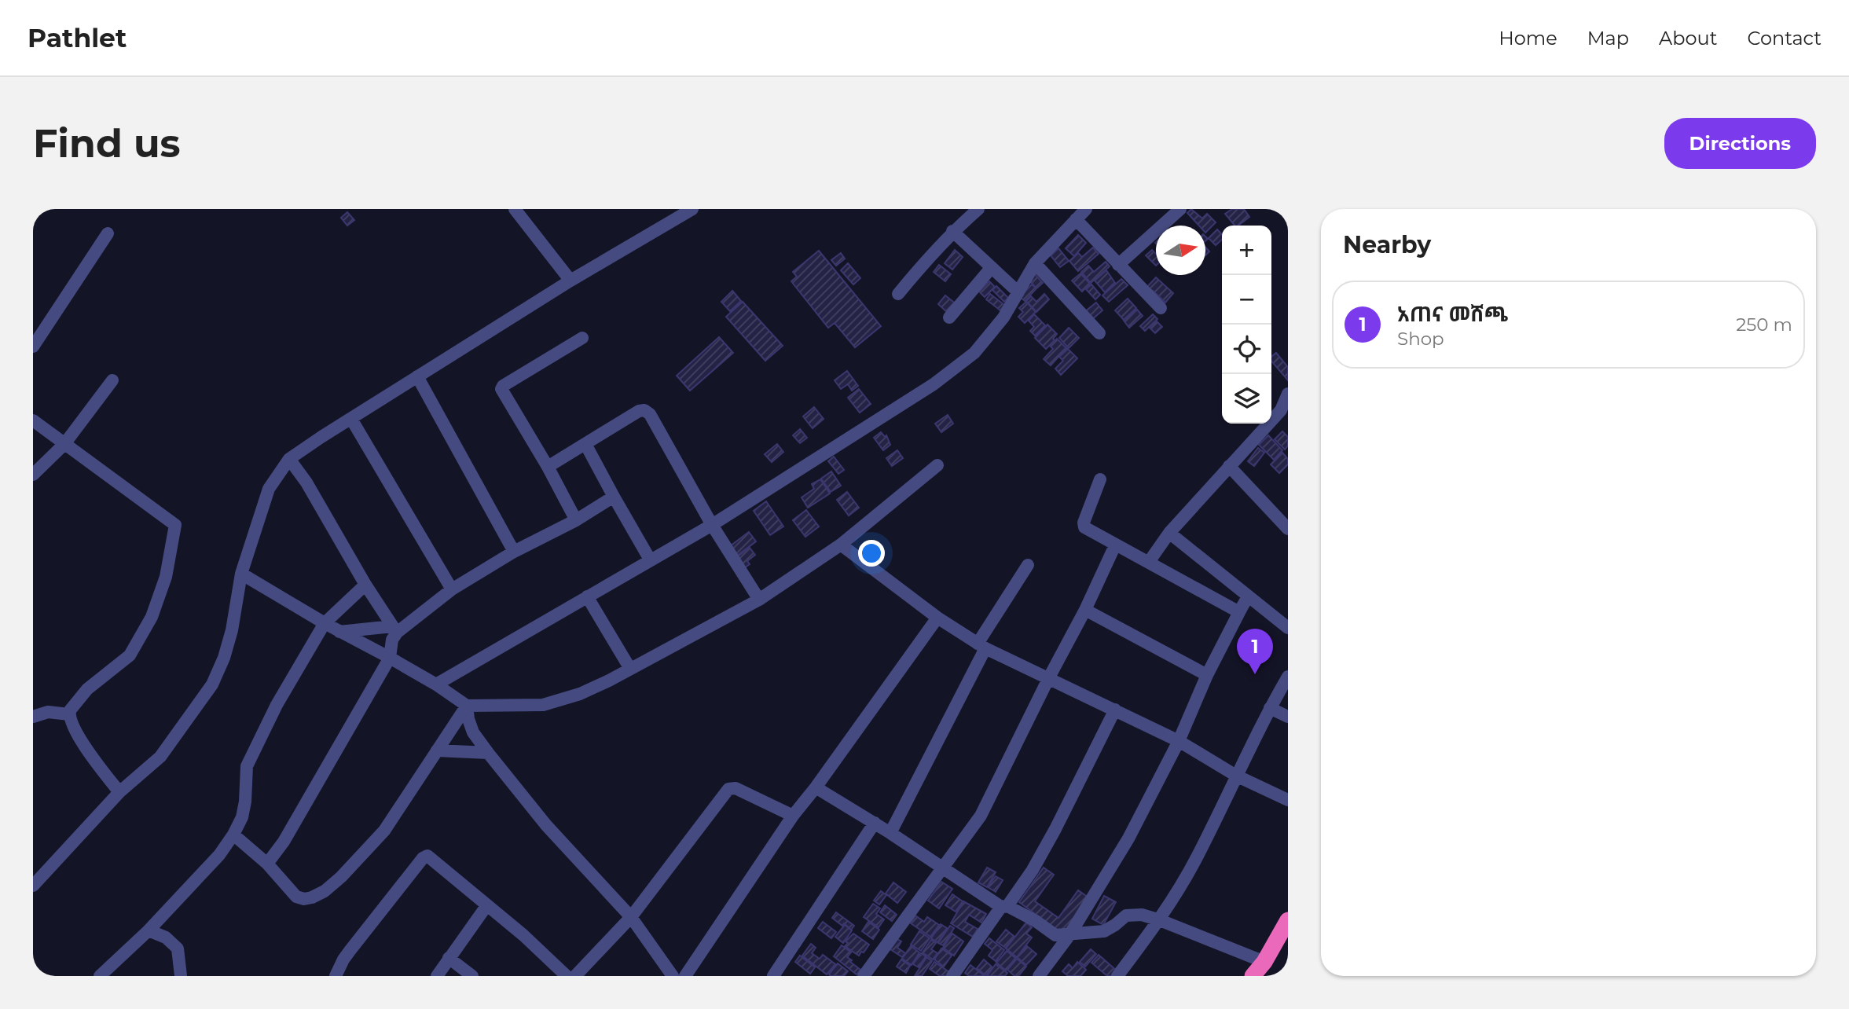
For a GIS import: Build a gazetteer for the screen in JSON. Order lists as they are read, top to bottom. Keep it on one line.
{"north":"right","page":{"header":"Pathlet","nav":["Home","Map","About","Contact"],"buttons":"Directions","title":"Find us","heading":"Nearby","map_buttons":["+","−"],"list":[{"mark":"1","name":"አጠና መሸጫ","note":"Shop","value":"250 m"}],"pins":"1"}}
